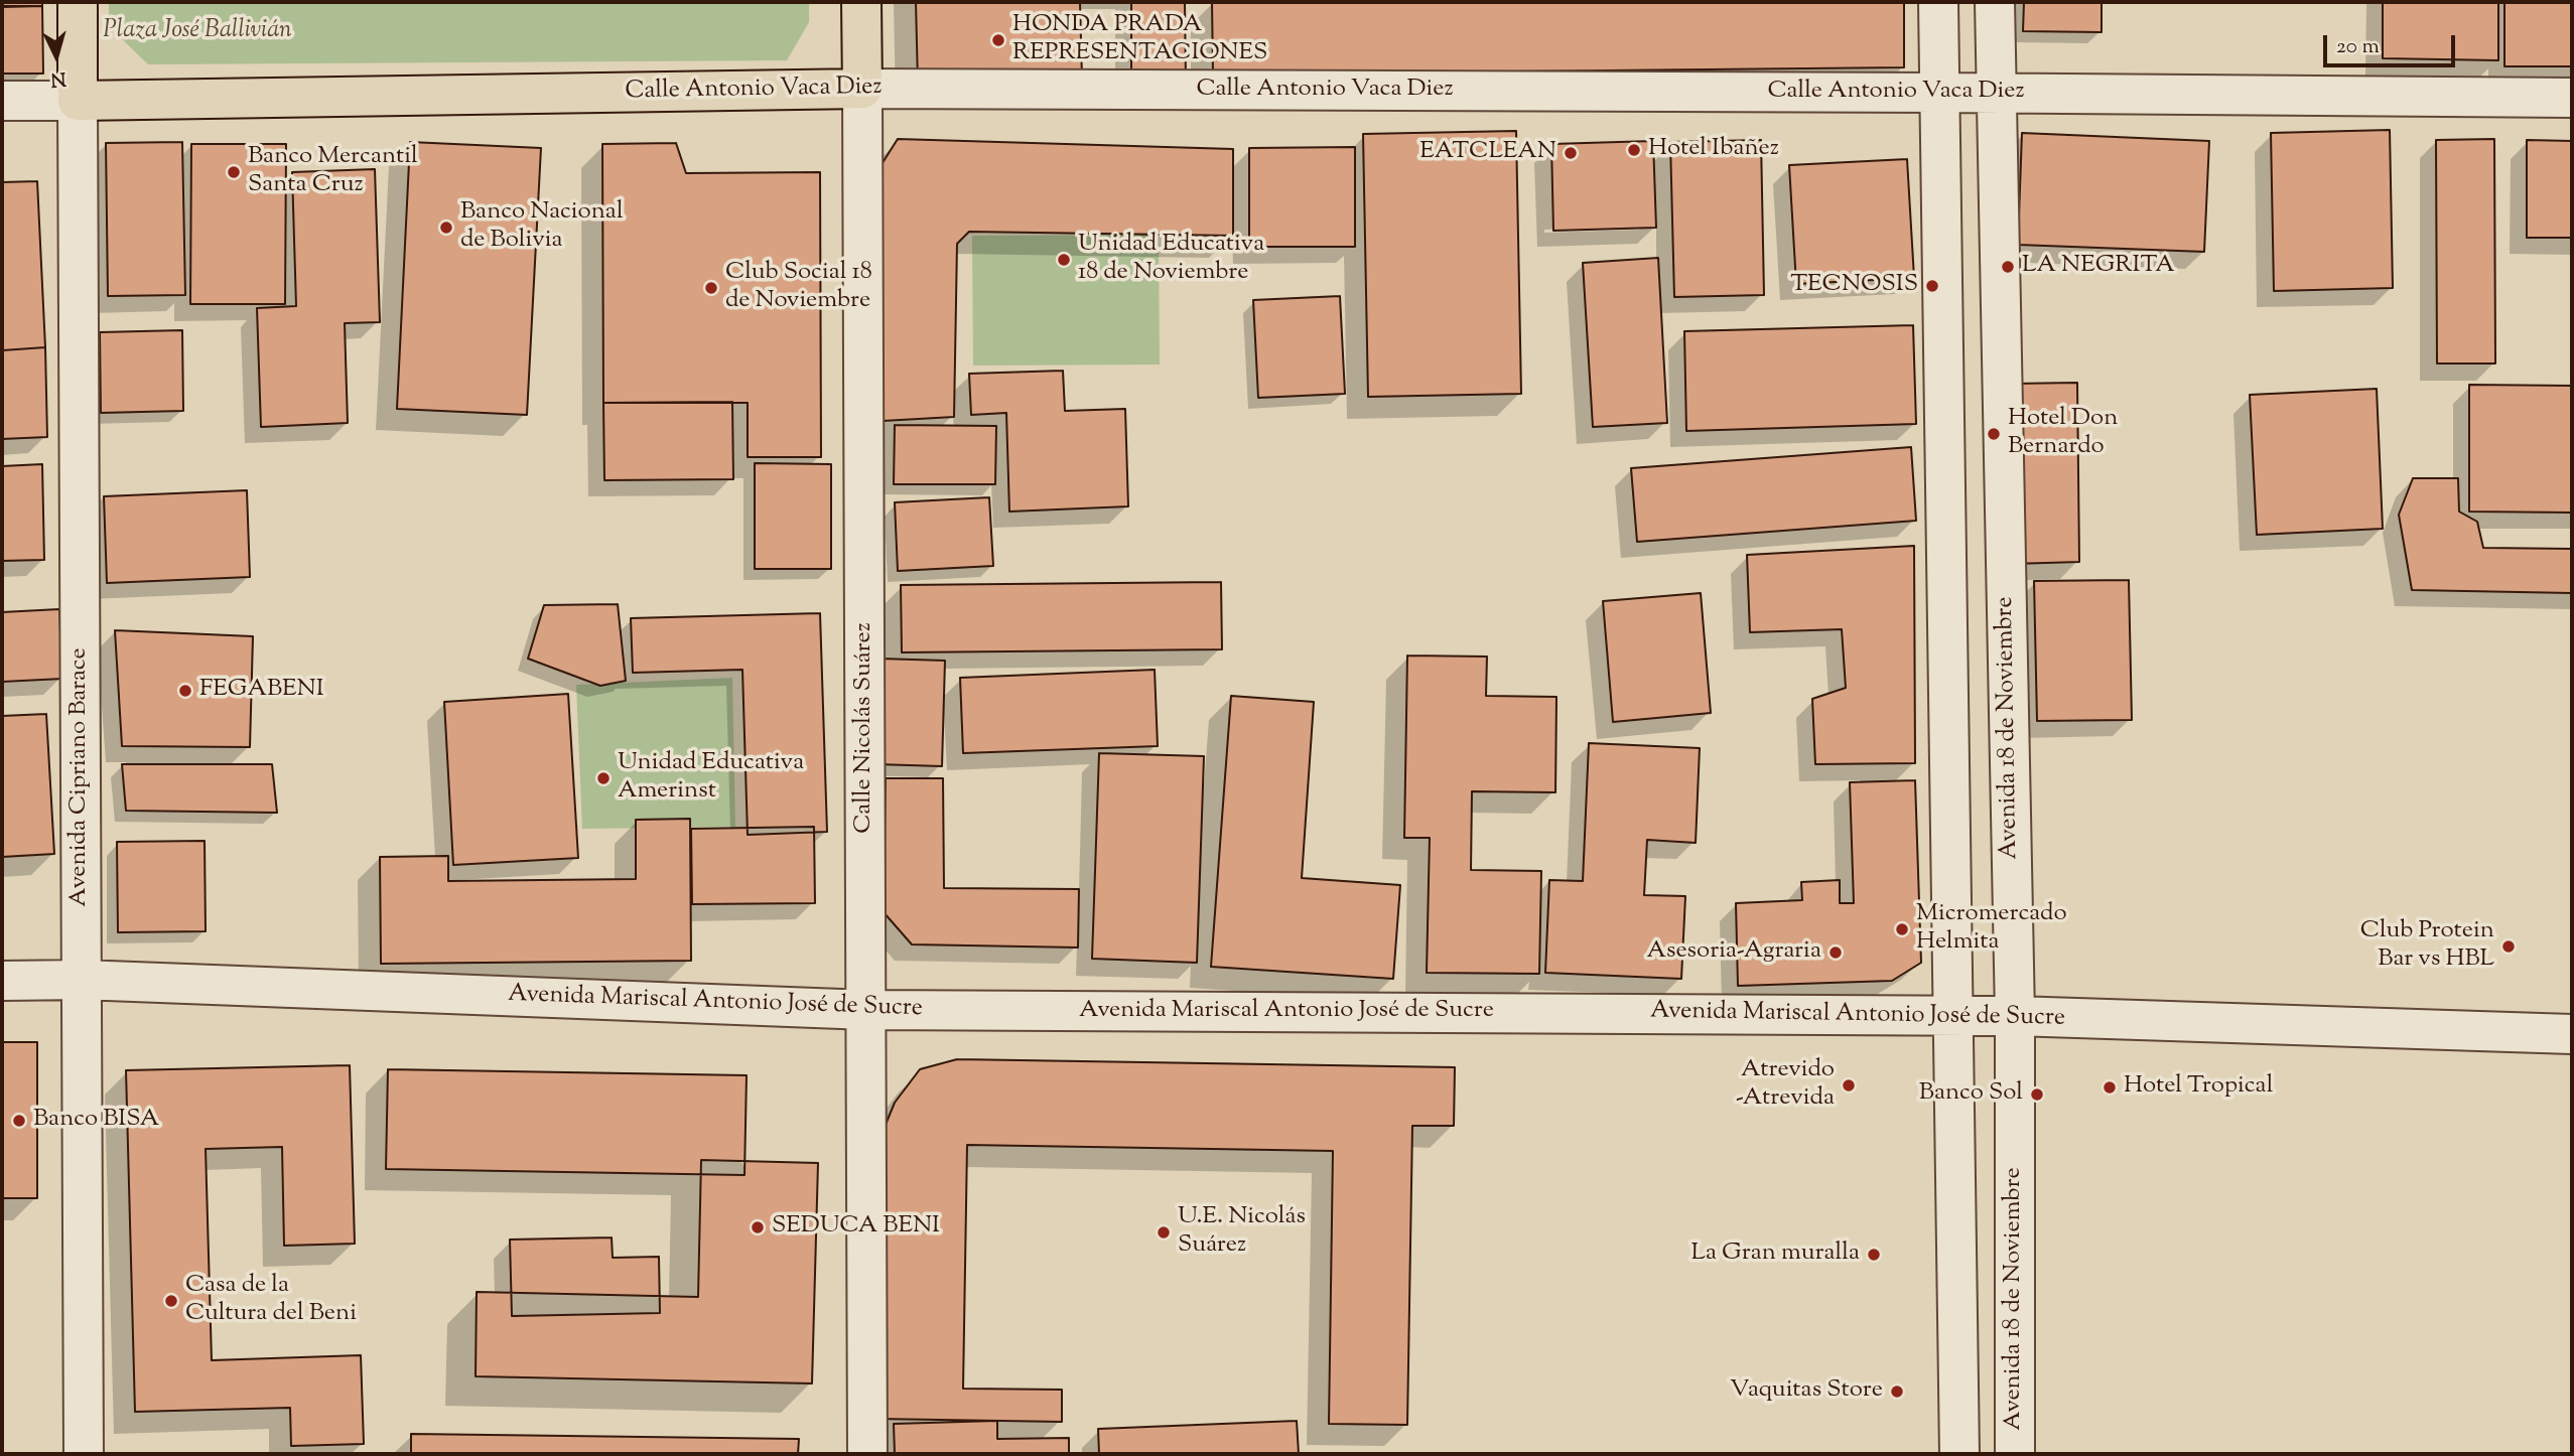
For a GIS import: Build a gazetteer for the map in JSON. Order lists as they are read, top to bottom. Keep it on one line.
{"streets":{"main road":["Calle Antonio Vaca Diez","Calle Nicolás Suárez"],"street":["Avenida 18 de Noviembre","Avenida Cipriano Barace","Avenida Mariscal Antonio José de Sucre"]},"crossings":[["Calle Antonio Vaca Diez","Calle Nicolás Suárez"],["Calle Antonio Vaca Diez","Avenida 18 de Noviembre"],["Calle Antonio Vaca Diez","Avenida Cipriano Barace"],["Calle Nicolás Suárez","Avenida Mariscal Antonio José de Sucre"],["Avenida 18 de Noviembre","Avenida Mariscal Antonio José de Sucre"],["Avenida Cipriano Barace","Avenida Mariscal Antonio José de Sucre"]],"parks":["Plaza José Ballivián"],"places":["HONDA PRADA REPRESENTACIONES","Hotel Ibañez","EATCLEAN","Banco Mercantil Santa Cruz","Banco Nacional de Bolivia","Unidad Educativa 18 de Noviembre","LA NEGRITA","TECNOSIS","Club Social 18 de Noviembre","Hotel Don Bernardo","FEGABENI","Unidad Educativa Amerinst","Micromercado Helmita","Club Protein Bar vs HBL","Asesoria-Agraria","Atrevido -Atrevida","Hotel Tropical","Banco Sol","Banco BISA","SEDUCA BENI","U.E. Nicolás Suárez","La Gran muralla","Casa de la Cultura del Beni","Vaquitas Store"],"scale_bar":"20 m","north":"bottom"}
